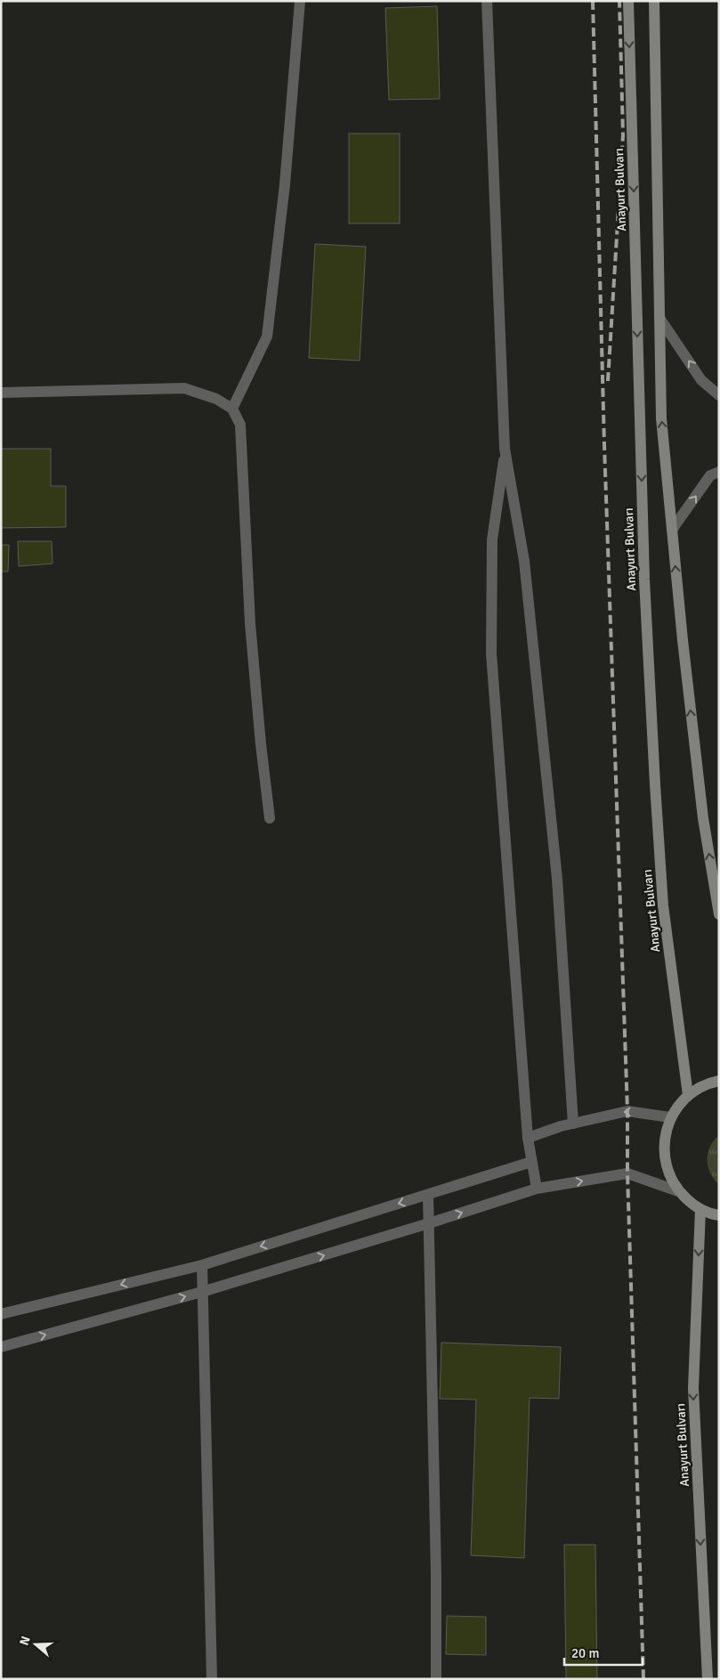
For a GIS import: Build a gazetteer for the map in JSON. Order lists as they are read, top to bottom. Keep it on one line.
{"streets":{"main road":["Anayurt Bulvarı"]},"scale_bar":"20 m","north":"left"}
